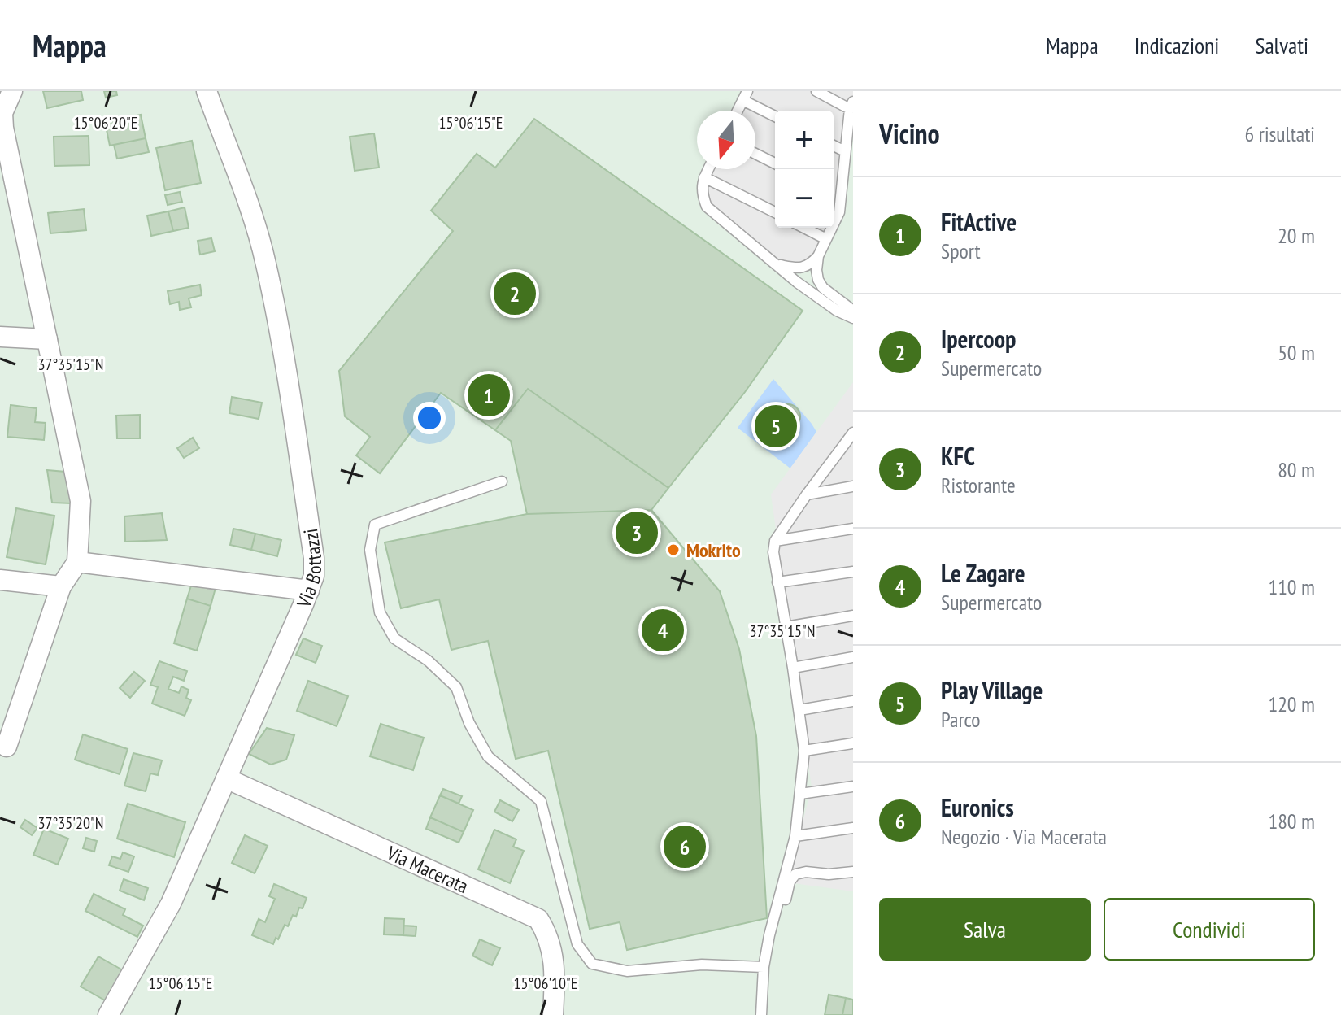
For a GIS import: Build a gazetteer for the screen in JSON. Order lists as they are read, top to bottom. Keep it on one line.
{"streets":{"street":["Via Bottazzi","Via Macerata"]},"crossings":[["Via Bottazzi","Via Macerata"]],"places":["Mokrito"],"north":"bottom","page":{"header":"Mappa","nav":["Mappa","Indicazioni","Salvati"],"heading":["Vicino","6 risultati"],"map_buttons":["+","−"],"list":[{"mark":"1","name":"FitActive","note":"Sport","value":"20 m"},{"mark":"2","name":"Ipercoop","note":"Supermercato","value":"50 m"},{"mark":"3","name":"KFC","note":"Ristorante","value":"80 m"},{"mark":"4","name":"Le Zagare","note":"Supermercato","value":"110 m"},{"mark":"5","name":"Play Village","note":"Parco","value":"120 m"},{"mark":"6","name":"Euronics","note":"Negozio · Via Macerata","value":"180 m"}],"pins":["2","1","5","3","4","6"],"buttons":["Salva","Condividi"]},"coordinates":["15°06'20\"E","15°06'15\"E","37°35'15\"N","37°35'20\"N","15°06'10\"E"]}
